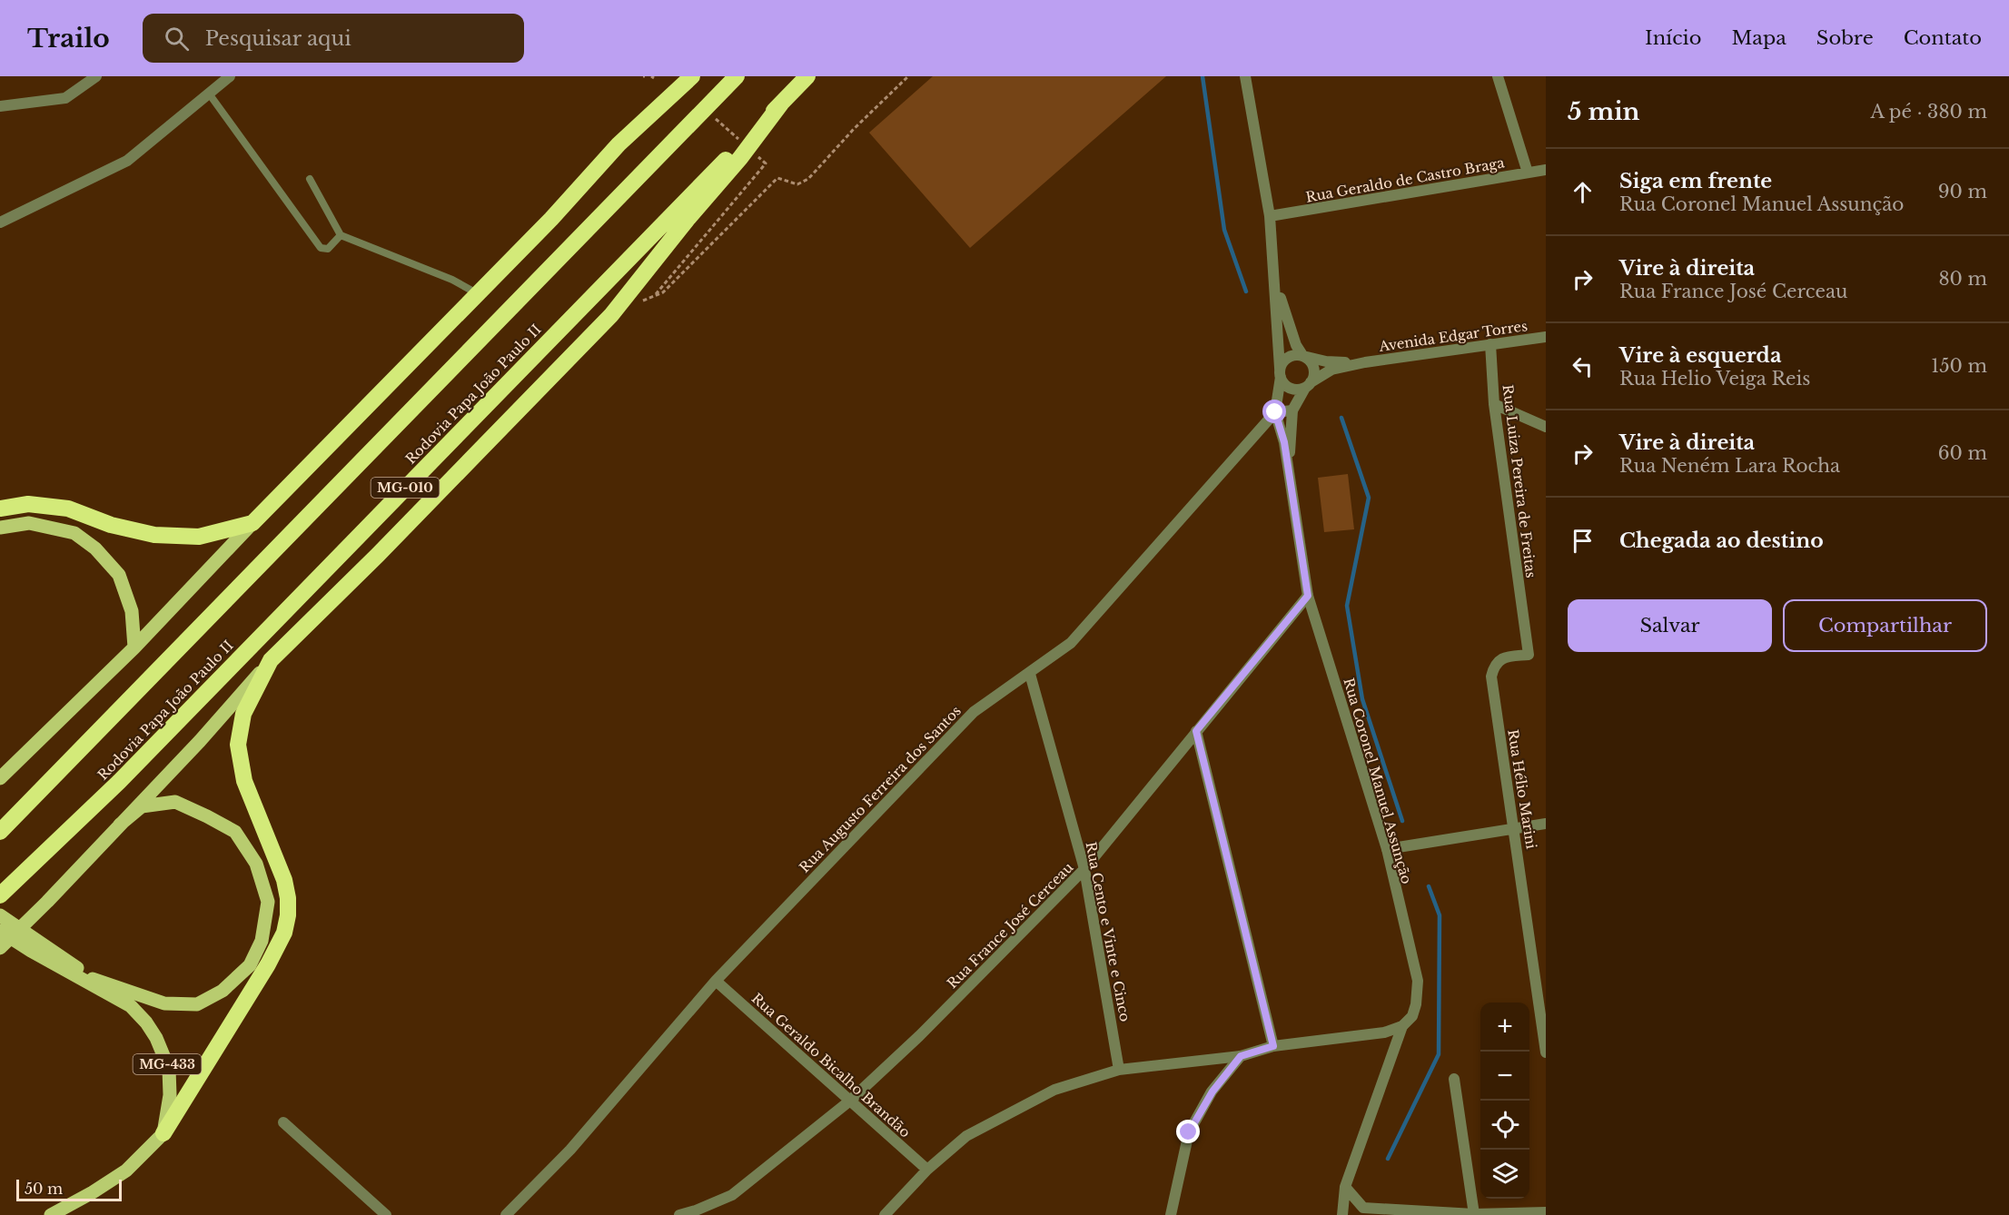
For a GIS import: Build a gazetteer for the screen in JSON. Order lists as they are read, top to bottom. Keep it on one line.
{"streets":{"highway":["Rodovia Papa João Paulo II","MG-010"],"main road":["MG-433"],"street":["Rua Geraldo de Castro Braga","Avenida Edgar Torres","Rua Luiza Pereira de Freitas","Rua Coronel Manuel Assunção","Rua Augusto Ferreira dos Santos","Rua Hélio Marini","Rua France José Cerceau","Rua Cento e Vinte e Cinco","Rua Geraldo Bicalho Brandão"]},"crossings":[["Rua Geraldo de Castro Braga","Rua Coronel Manuel Assunção"],["Avenida Edgar Torres","Rua Luiza Pereira de Freitas"],["Avenida Edgar Torres","Rua Coronel Manuel Assunção"],["Rua Luiza Pereira de Freitas","Rua Hélio Marini"],["Rua Coronel Manuel Assunção","Rua Augusto Ferreira dos Santos"],["Rua Coronel Manuel Assunção","Rua France José Cerceau"],["Rua Augusto Ferreira dos Santos","Rua Cento e Vinte e Cinco"],["Rua Augusto Ferreira dos Santos","Rua Geraldo Bicalho Brandão"],["Rua France José Cerceau","Rua Cento e Vinte e Cinco"],["Rua France José Cerceau","Rua Geraldo Bicalho Brandão"]],"scale_bar":"50 m","page":{"header":"Trailo","search":"Pesquisar aqui","nav":["Início","Mapa","Sobre","Contato"],"heading":["5 min","A pé · 380 m"],"list":[["Siga em frente","Rua Coronel Manuel Assunção","90 m"],["Vire à direita","Rua France José Cerceau","80 m"],["Vire à esquerda","Rua Helio Veiga Reis","150 m"],["Vire à direita","Rua Neném Lara Rocha","60 m"],"Chegada ao destino"],"buttons":["Salvar","Compartilhar"],"map_buttons":["+","−"],"scale":"50 m"}}
